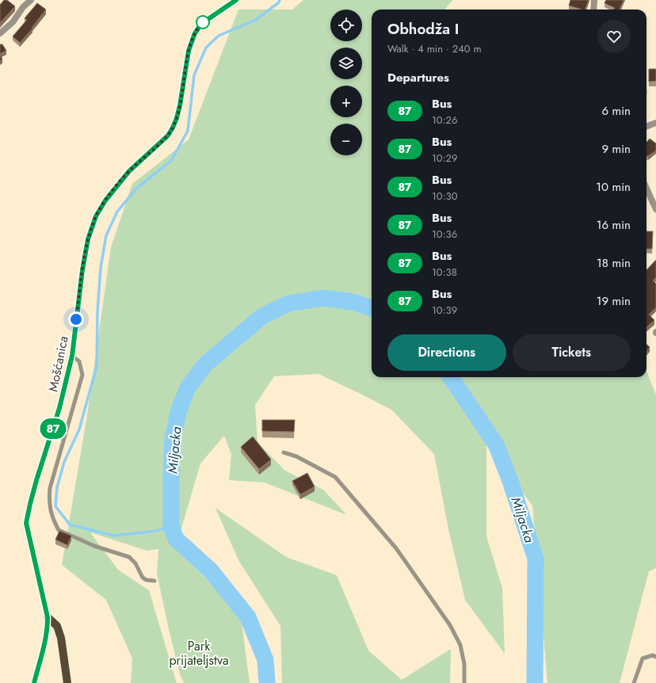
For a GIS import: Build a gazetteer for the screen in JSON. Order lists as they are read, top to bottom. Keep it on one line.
{"streets":{"main road":["Mošćanica"]},"water":["Miljacka"],"parks":["Park prijateljstva"],"lines":["bus line 87"],"page":{"on_map":"87","map_buttons":["+","−"],"heading":[["Obhodža I","Walk · 4 min · 240 m"],"Departures"],"list":[{"mark":"87","name":"Bus","note":"10:26","value":"6 min"},{"mark":"87","name":"Bus","note":"10:29","value":"9 min"},{"mark":"87","name":"Bus","note":"10:30","value":"10 min"},{"mark":"87","name":"Bus","note":"10:36","value":"16 min"},{"mark":"87","name":"Bus","note":"10:38","value":"18 min"},{"mark":"87","name":"Bus","note":"10:39","value":"19 min"}],"buttons":["Directions","Tickets"]}}
